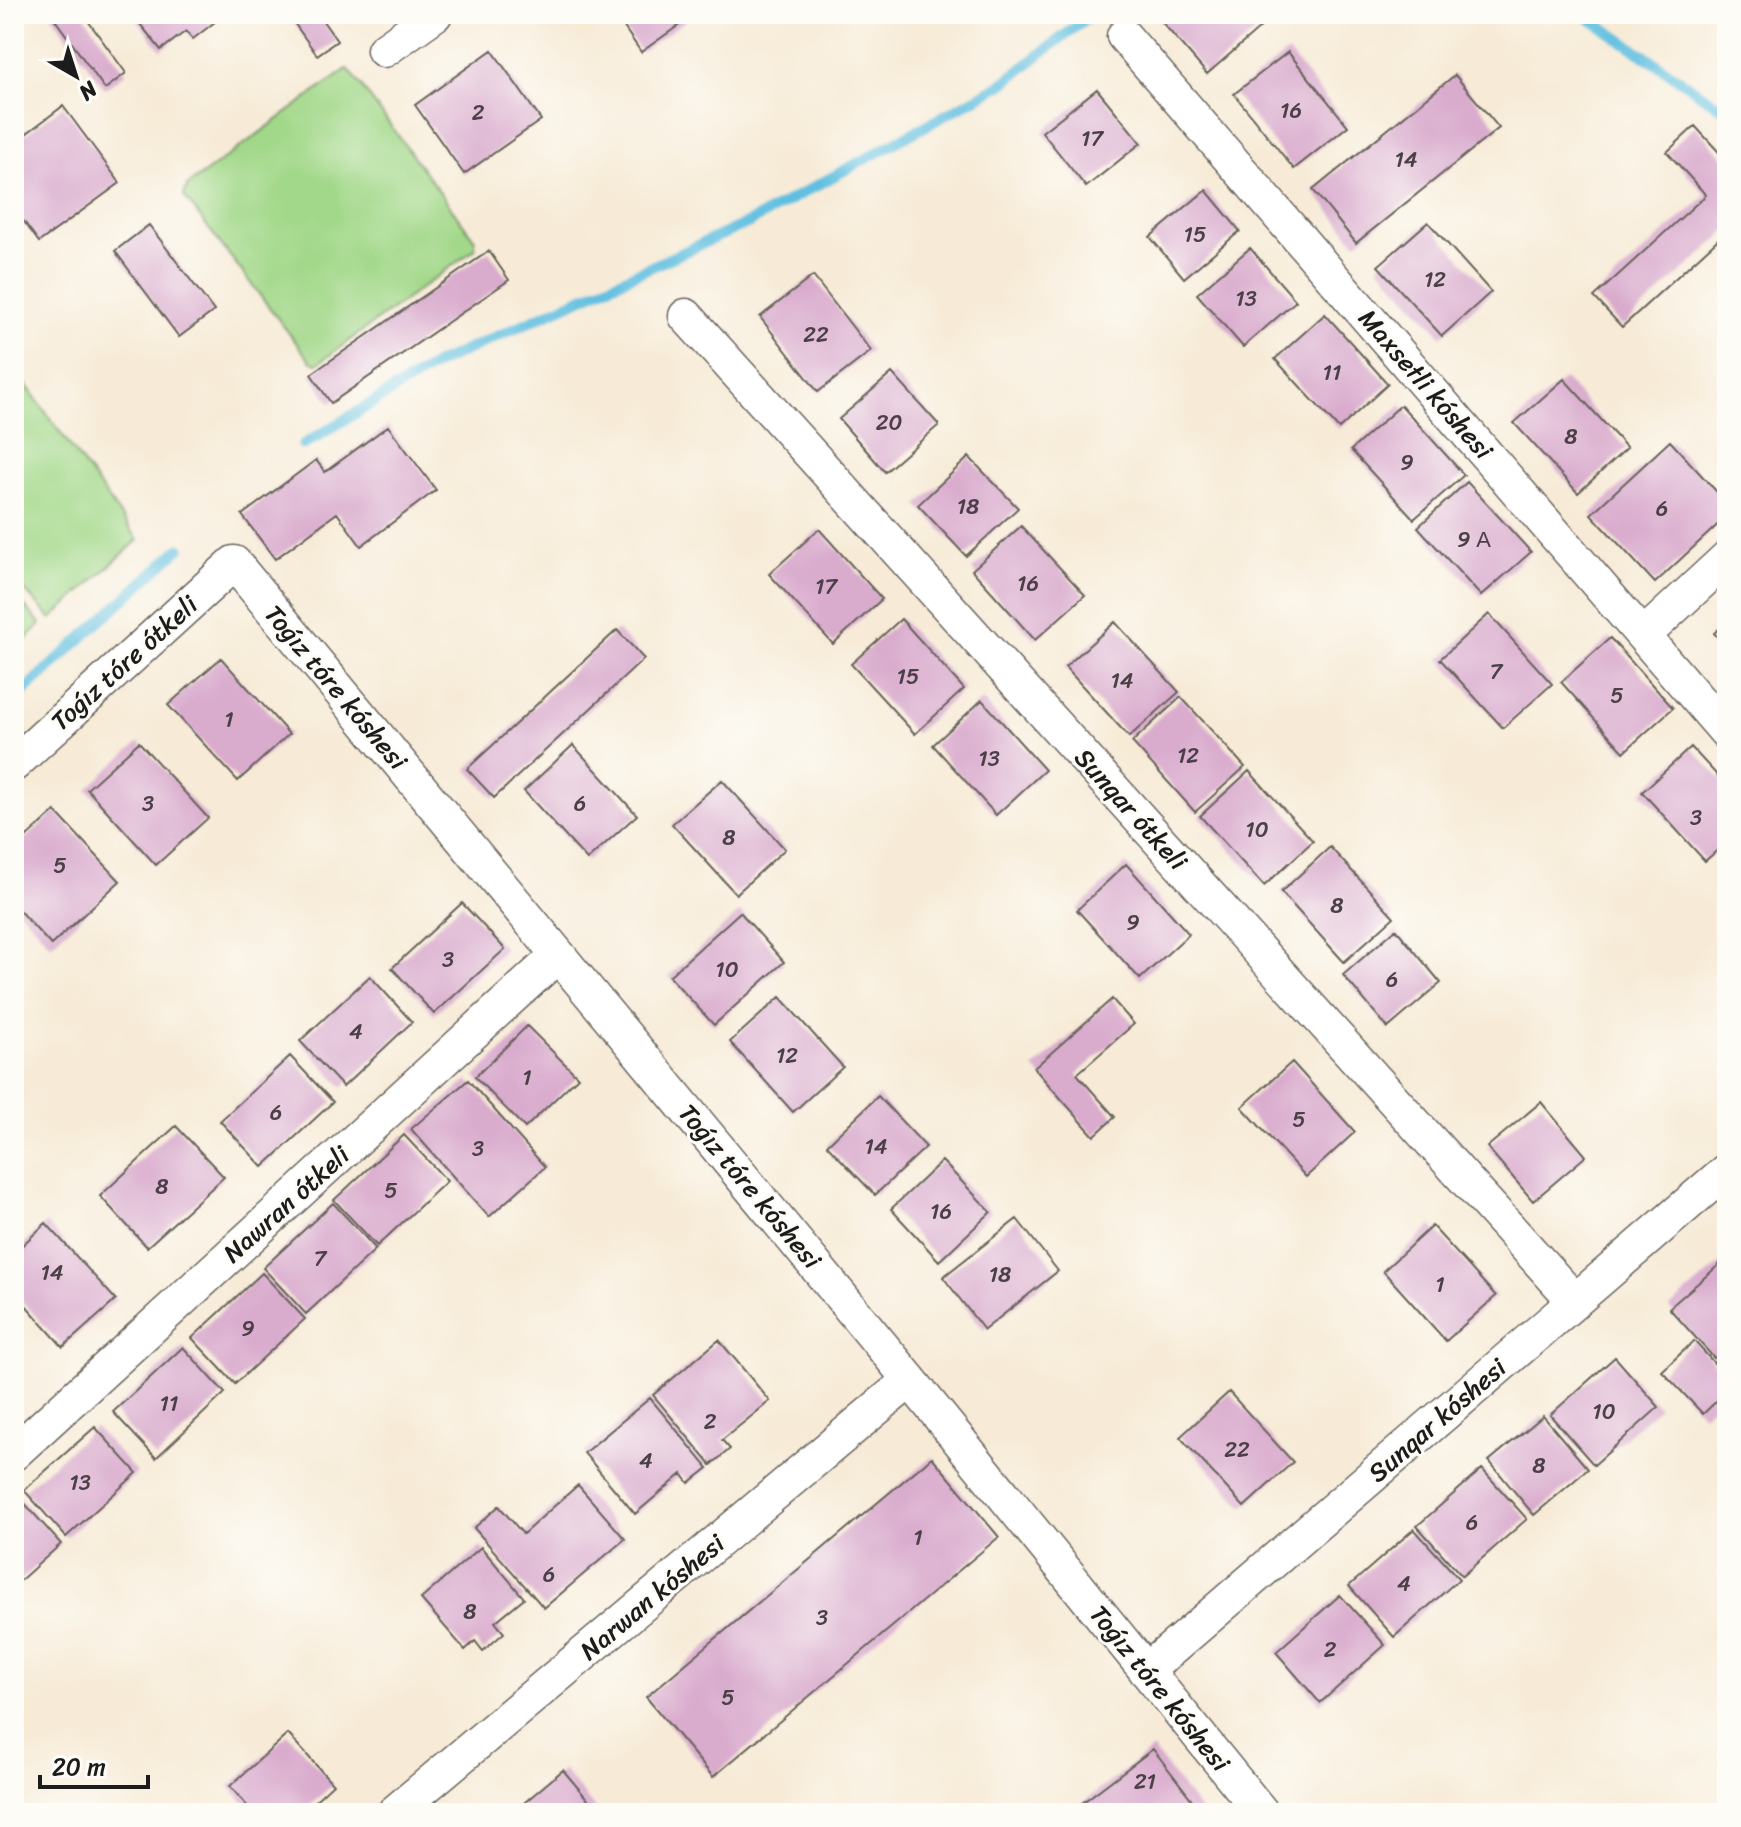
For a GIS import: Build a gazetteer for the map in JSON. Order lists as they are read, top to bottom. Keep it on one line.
{"streets":{"street":["Maxsetli kóshesi","Toǵız tóre ótkeli","Toǵız tóre kóshesi","Sunqar ótkeli","Nawran ótkeli","Sunqar kóshesi","Narwan kóshesi"]},"crossings":[["Toǵız tóre ótkeli","Toǵız tóre kóshesi"],["Toǵız tóre kóshesi","Nawran ótkeli"],["Toǵız tóre kóshesi","Sunqar kóshesi"],["Toǵız tóre kóshesi","Narwan kóshesi"],["Sunqar ótkeli","Sunqar kóshesi"]],"house_numbers":["16","2","17","14","15","12","13","22","11","20","8","9","18","6","9 А","16","17","7","15","14","5","1","12","13","3","6","3","10","8","5","8","9","3","10","6","4","12","1","6","5","14","3","8","5","16","7","14","18","1","9","11","10","2","22","4","8","13","6","1","6","4","8","3","2","5","21"],"scale_bar":"20 m","north":"bottom right"}
